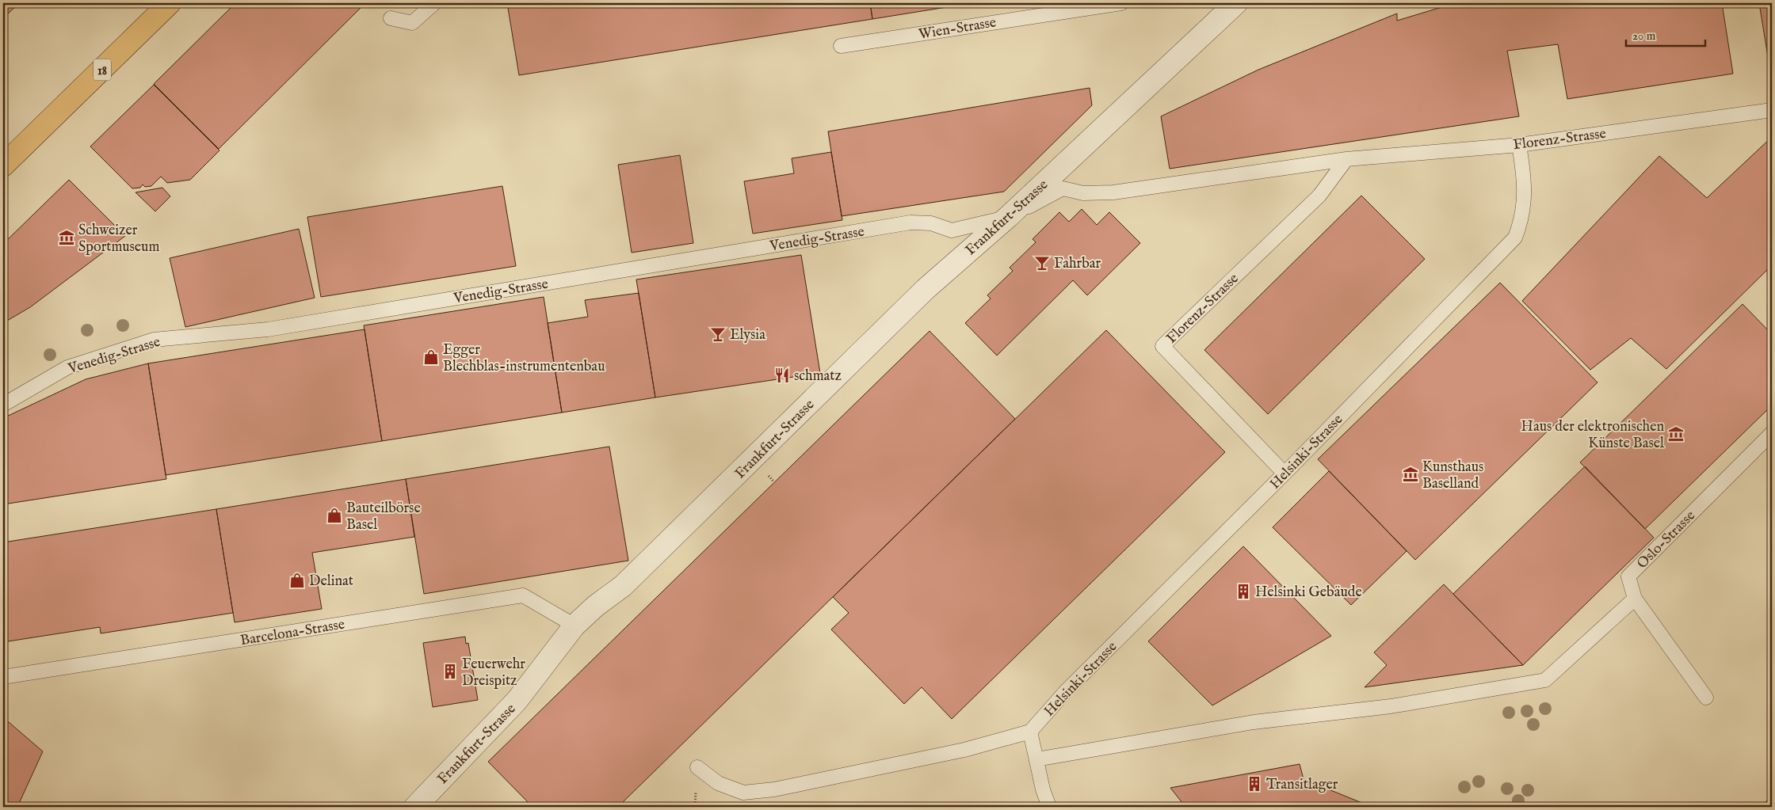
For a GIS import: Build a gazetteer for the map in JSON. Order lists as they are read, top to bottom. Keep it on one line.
{"streets":{"main road":["18"],"street":["Frankfurt-Strasse"],"lane":["Wien-Strasse","Florenz-Strasse","Venedig-Strasse","Helsinki-Strasse","Oslo-Strasse","Barcelona-Strasse"]},"crossings":[["Florenz-Strasse","Frankfurt-Strasse"],["Florenz-Strasse","Venedig-Strasse"],["Florenz-Strasse","Helsinki-Strasse"],["Frankfurt-Strasse","Venedig-Strasse"],["Frankfurt-Strasse","Barcelona-Strasse"]],"places":{"museum":["Schweizer Sportmuseum","Haus der elektronischen Künste Basel","Kunsthaus Baselland"],"bar":["Fahrbar","Elysia"],"shop":["Egger Blechblas-instrumentenbau","Bauteilbörse Basel","Delinat"],"restaurant":["schmatz"],"building":["Helsinki Gebäude","Feuerwehr Dreispitz","Transitlager"]},"scale_bar":"20 m"}
